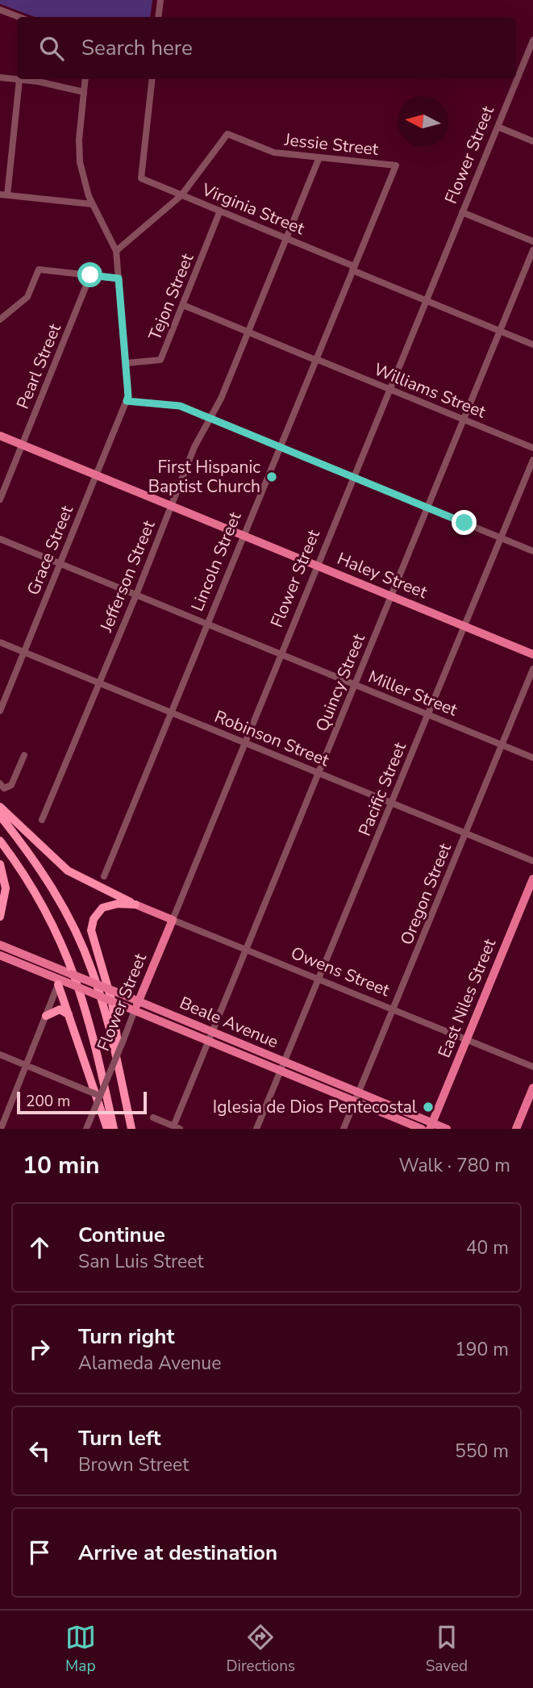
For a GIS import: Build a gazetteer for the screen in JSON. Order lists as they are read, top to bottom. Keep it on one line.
{"streets":{"main road":["Flower Street","Haley Street","Owens Street","East Niles Street","Beale Avenue"],"street":["Jessie Street","Virginia Street","Tejon Street","Pearl Street","Williams Street","Grace Street","Lincoln Street","Jefferson Street","Quincy Street","Miller Street","Robinson Street","Pacific Street","Oregon Street"]},"crossings":[["Jessie Street","Virginia Street"],["Jessie Street","Lincoln Street"],["Jessie Street","Jefferson Street"],["Flower Street","Virginia Street"],["Flower Street","Williams Street"],["Flower Street","Haley Street"],["Flower Street","Miller Street"],["Flower Street","Robinson Street"],["Flower Street","Owens Street"],["Flower Street","Beale Avenue"],["Virginia Street","Tejon Street"],["Virginia Street","Lincoln Street"],["Virginia Street","Jefferson Street"],["Virginia Street","Quincy Street"],["Tejon Street","Williams Street"],["Pearl Street","Haley Street"],["Williams Street","Lincoln Street"],["Williams Street","Jefferson Street"],["Williams Street","Quincy Street"],["Grace Street","Haley Street"],["Grace Street","Miller Street"],["Grace Street","Robinson Street"],["Lincoln Street","Haley Street"],["Lincoln Street","Miller Street"],["Lincoln Street","Robinson Street"],["Haley Street","Jefferson Street"],["Haley Street","Quincy Street"],["Haley Street","Pacific Street"],["Jefferson Street","Miller Street"],["Jefferson Street","Robinson Street"],["Quincy Street","Miller Street"],["Quincy Street","Robinson Street"],["Quincy Street","Owens Street"],["Quincy Street","Beale Avenue"],["Miller Street","Pacific Street"],["Miller Street","Oregon Street"],["Robinson Street","Pacific Street"],["Robinson Street","Oregon Street"],["Pacific Street","Owens Street"],["Pacific Street","Beale Avenue"],["Oregon Street","Owens Street"],["Oregon Street","Beale Avenue"],["Owens Street","East Niles Street"],["East Niles Street","Beale Avenue"]],"places":["First Hispanic Baptist Church","Iglesia de Dios Pentecostal"],"scale_bar":"200 m","north":"left","page":{"search":"Search here","scale":"200 m","heading":["10 min","Walk · 780 m"],"list":[["Continue","San Luis Street","40 m"],["Turn right","Alameda Avenue","190 m"],["Turn left","Brown Street","550 m"],"Arrive at destination"],"nav":["Map","Directions","Saved"]}}
